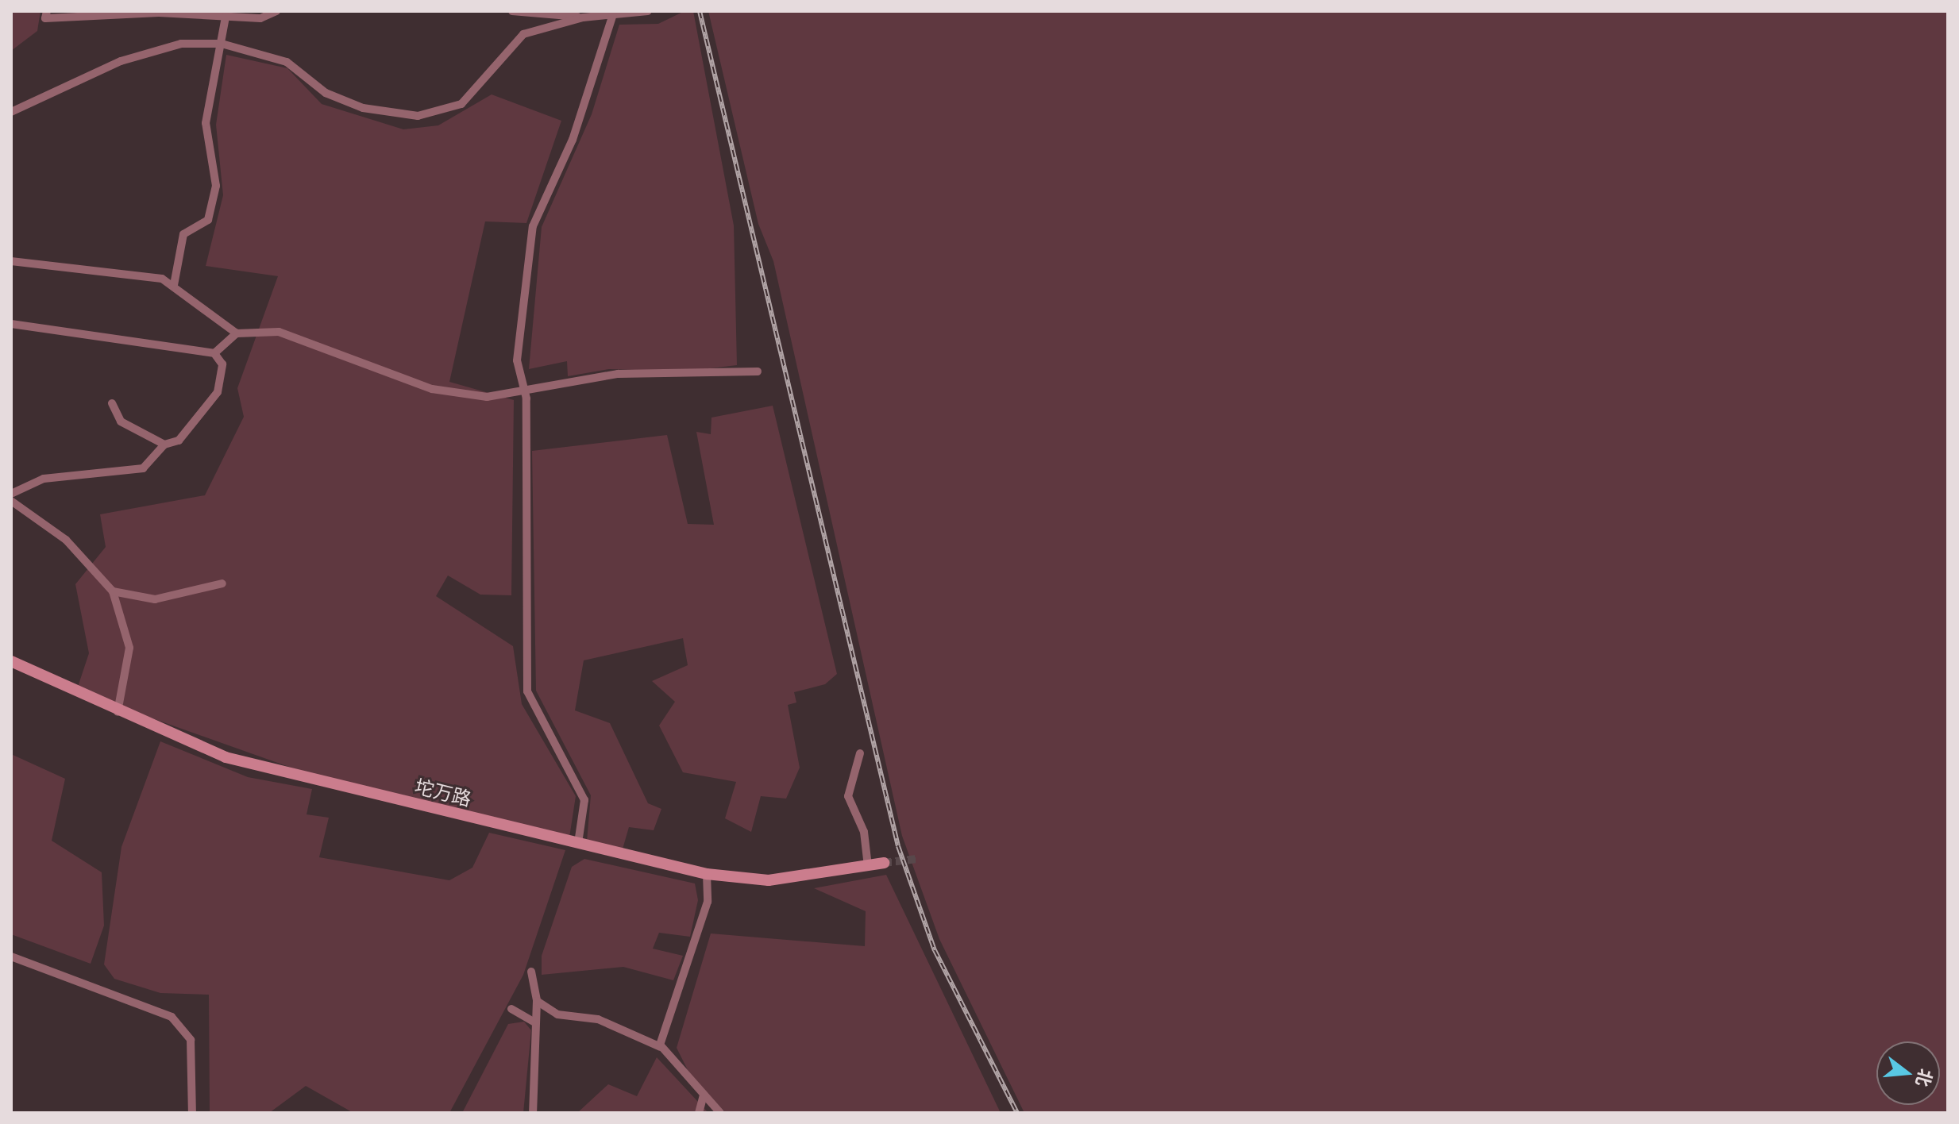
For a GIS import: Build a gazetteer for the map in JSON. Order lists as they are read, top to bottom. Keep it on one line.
{"streets":{"main road":["坨万路"]},"north":"right"}
